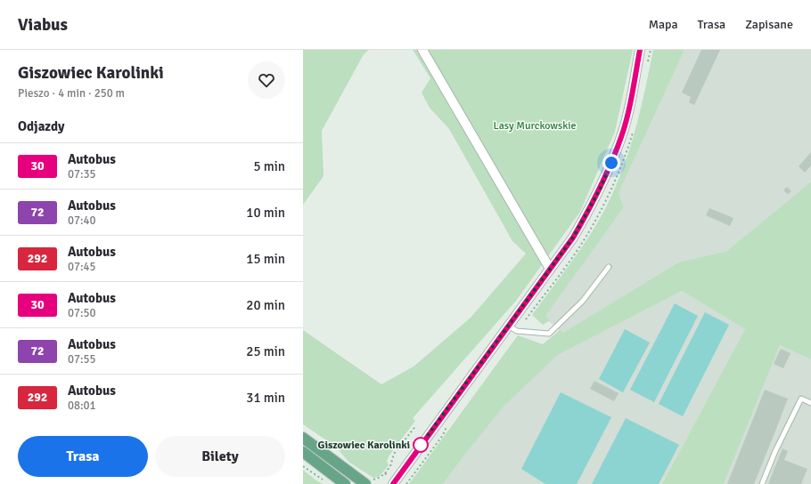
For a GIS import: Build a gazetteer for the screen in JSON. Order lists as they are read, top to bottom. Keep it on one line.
{"parks":["Lasy Murckowskie"],"places":["Giszowiec Karolinki"],"lines":["bus line 30"],"page":{"header":"Viabus","nav":["Mapa","Trasa","Zapisane"],"heading":[["Giszowiec Karolinki","Pieszo · 4 min · 250 m"],"Odjazdy"],"list":[{"mark":"30","name":"Autobus","note":"07:35","value":"5 min"},{"mark":"72","name":"Autobus","note":"07:40","value":"10 min"},{"mark":"292","name":"Autobus","note":"07:45","value":"15 min"},{"mark":"30","name":"Autobus","note":"07:50","value":"20 min"},{"mark":"72","name":"Autobus","note":"07:55","value":"25 min"},{"mark":"292","name":"Autobus","note":"08:01","value":"31 min"}],"buttons":["Trasa","Bilety"]}}
